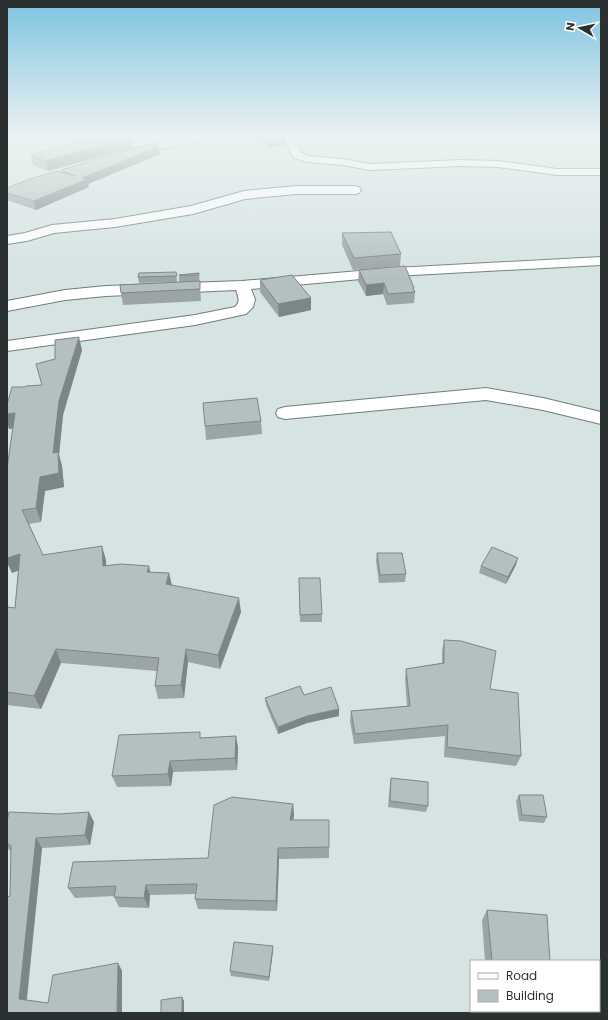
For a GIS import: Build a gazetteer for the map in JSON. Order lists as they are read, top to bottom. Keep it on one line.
{"legend":["Road","Building"],"north":"left"}
